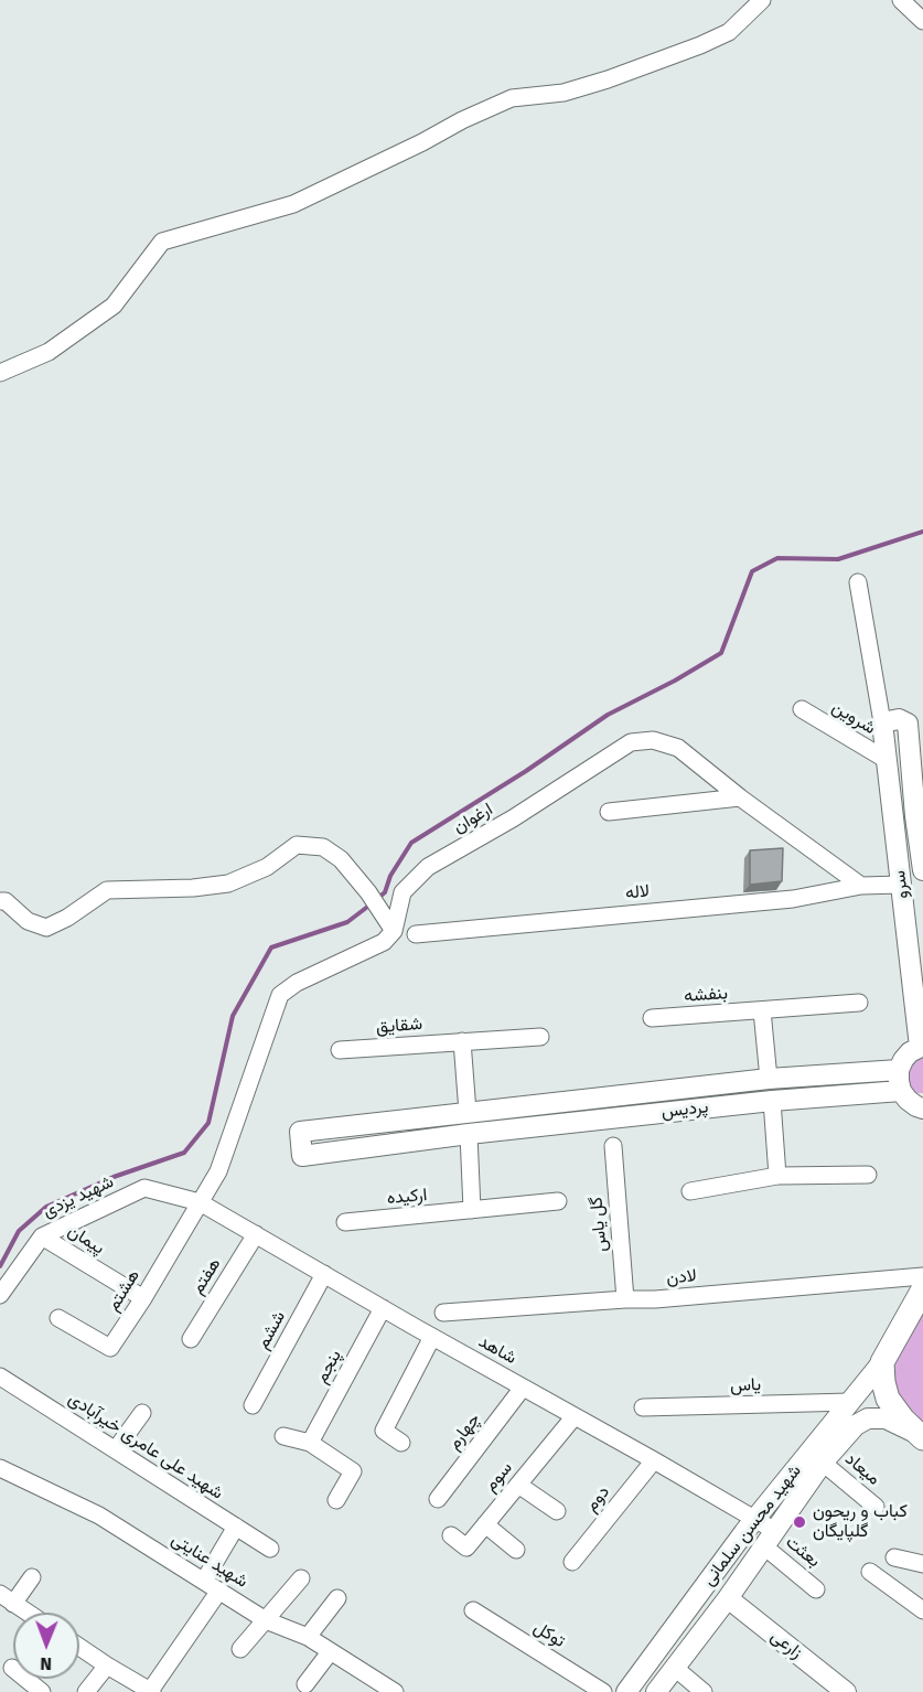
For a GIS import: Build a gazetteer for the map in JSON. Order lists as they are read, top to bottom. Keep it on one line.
{"streets":{"street":["شروین","ارغوان","سرو","لاله","بنفشه","شقایق","پردیس","شهید یزدی","ارکیده","گل یاس","پیمان","هفتم","لادن","هشتم","ششم","شاهد","پنجم","یاس","چهارم","شهید علی عامری خیرآبادی","میعاد","سوم","دوم","شهید محسن سلمانی","بعثت","شهید عنایتی","توکل","زارعی"]},"crossings":[["شروین","سرو"],["ارغوان","لاله"],["شهید یزدی","پیمان"],["شهید یزدی","هشتم"],["شهید یزدی","شاهد"],["گل یاس","لادن"],["پیمان","هشتم"],["هفتم","شاهد"],["هشتم","شاهد"],["ششم","شاهد"],["شاهد","پنجم"],["شاهد","چهارم"],["شاهد","سوم"],["شاهد","دوم"],["شاهد","شهید محسن سلمانی"],["شاهد","بعثت"],["یاس","شهید محسن سلمانی"],["میعاد","شهید محسن سلمانی"],["شهید محسن سلمانی","بعثت"],["شهید محسن سلمانی","زارعی"]],"places":["کباب و ریحون گلپایگان"],"north":"bottom"}
